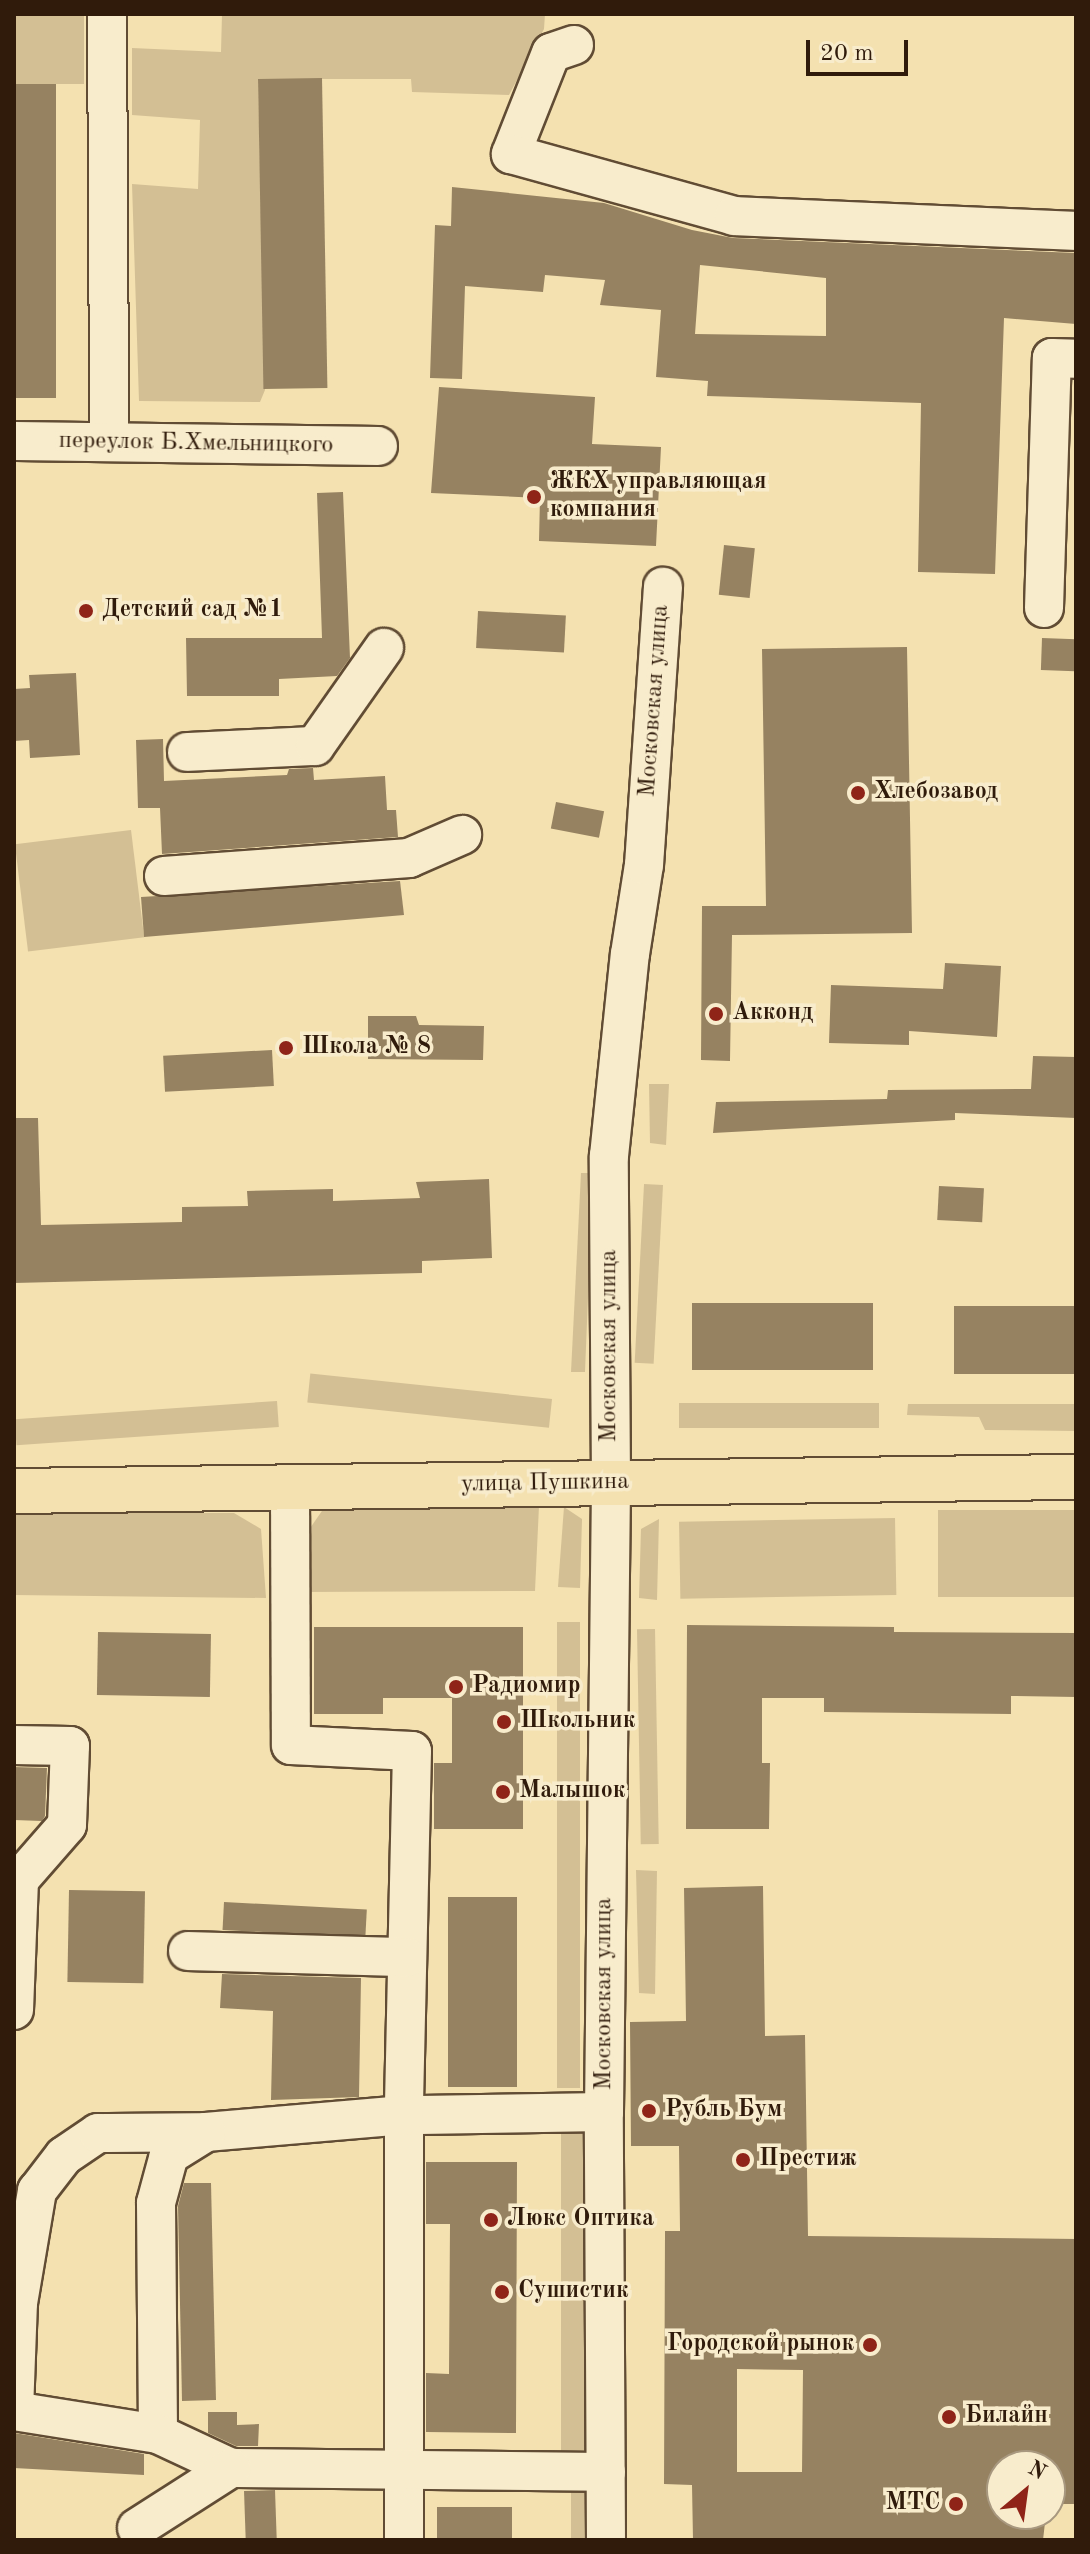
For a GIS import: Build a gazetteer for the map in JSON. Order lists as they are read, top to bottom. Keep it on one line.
{"streets":{"main road":["улица Пушкина"],"street":["переулок Б.Хмельницкого","Московская улица"]},"crossings":[["Московская улица","улица Пушкина"]],"places":["ЖКХ управляющая компания","Детский сад №1","Хлебозавод","Акконд","Школа № 8","Радиомир","Школьник","Малышок","Рубль Бум","Престиж","Люкс Оптика","Сушистик","Городской рынок","Билайн","МТС"],"scale_bar":"20 m","north":"top right"}
